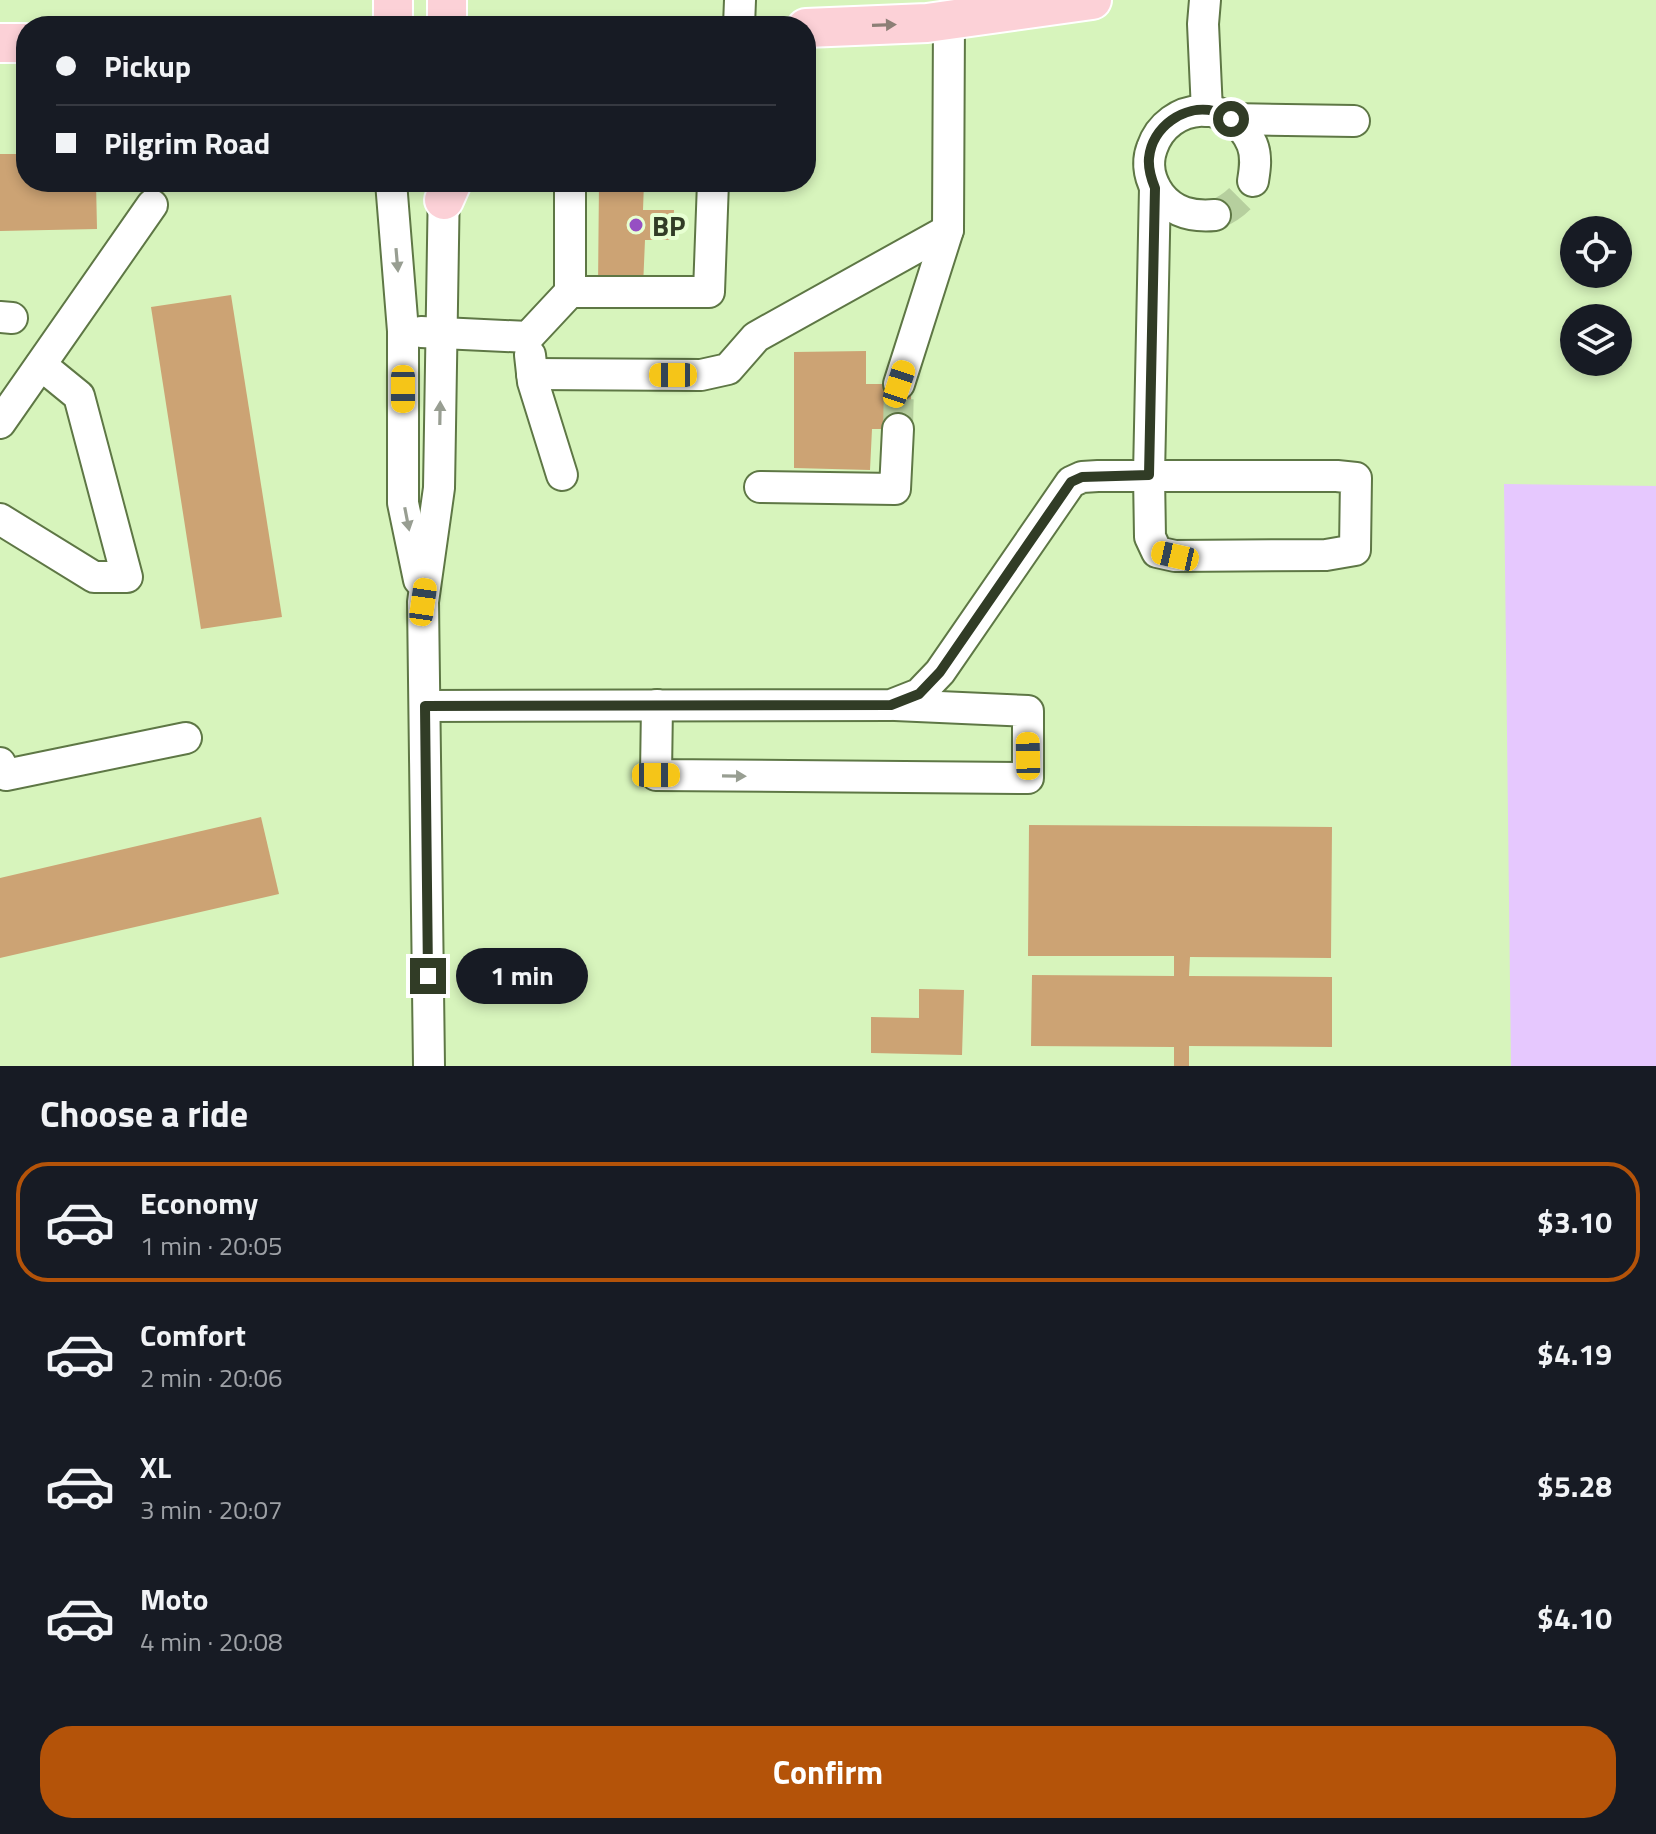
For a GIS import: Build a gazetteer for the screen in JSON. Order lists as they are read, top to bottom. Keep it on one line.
{"places":["BP"],"page":{"banner":["Pickup","Pilgrim Road"],"bubble":"1 min","heading":"Choose a ride","list":[{"name":"Economy","note":"1 min · 20:05","value":"$3.10"},{"name":"Comfort","note":"2 min · 20:06","value":"$4.19"},{"name":"XL","note":"3 min · 20:07","value":"$5.28"},{"name":"Moto","note":"4 min · 20:08","value":"$4.10"}],"buttons":"Confirm"}}
